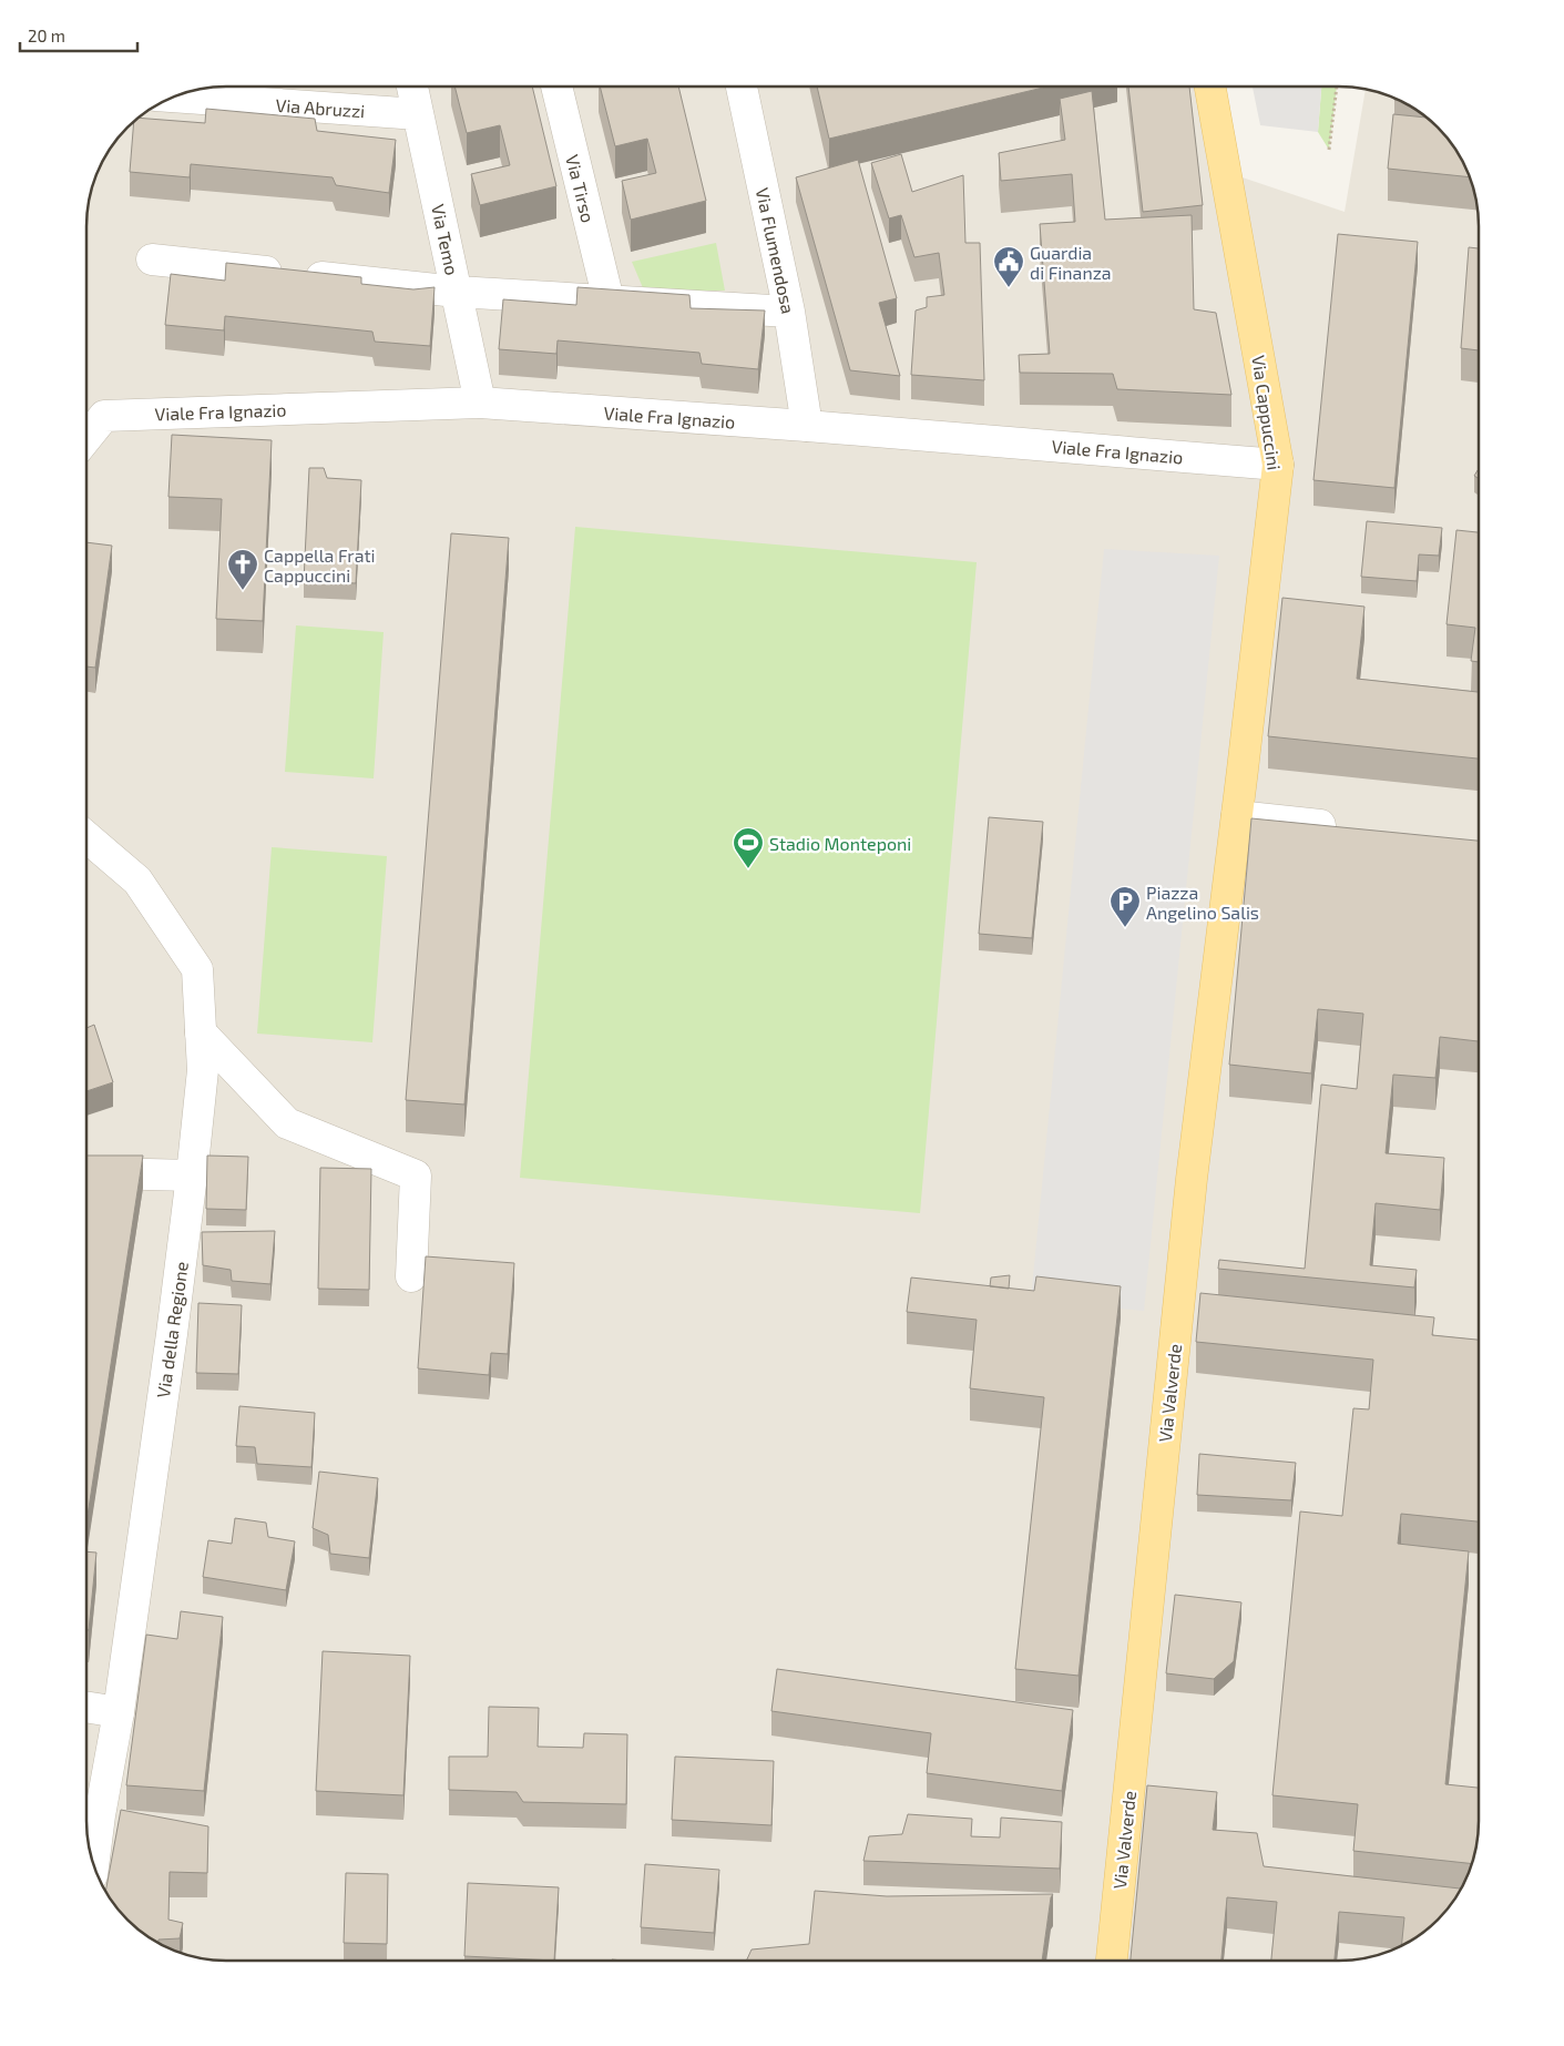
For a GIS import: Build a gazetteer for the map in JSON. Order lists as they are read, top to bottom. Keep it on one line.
{"streets":{"main road":["Via Cappuccini","Via Valverde"],"street":["Via Abruzzi","Via Tirso","Via Temo","Via Flumendosa","Viale Fra Ignazio","Via della Regione"]},"crossings":[["Via Abruzzi","Via Temo"],["Via Temo","Viale Fra Ignazio"],["Via Flumendosa","Viale Fra Ignazio"],["Viale Fra Ignazio","Via Cappuccini"],["Via Cappuccini","Via Valverde"]],"places":{"public building":["Guardia di Finanza"],"church":["Cappella Frati Cappuccini"],"sports":["Stadio Monteponi"],"parking":["Piazza Angelino Salis"]},"scale_bar":"20 m"}
